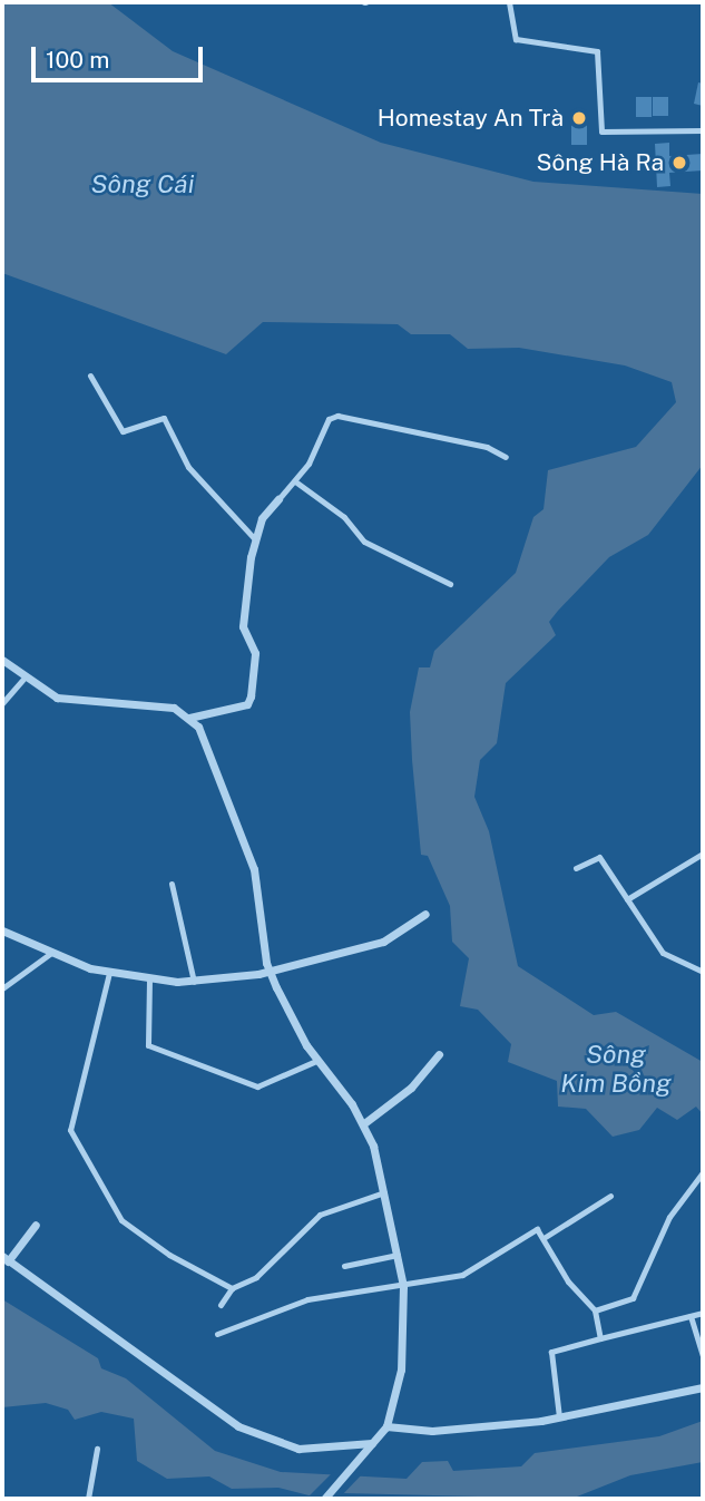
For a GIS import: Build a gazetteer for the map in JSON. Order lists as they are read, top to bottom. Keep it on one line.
{"water":["Sông Cái","Sông Kim Bồng"],"places":["Homestay An Trà","Sông Hà Ra"],"scale_bar":"100 m"}
